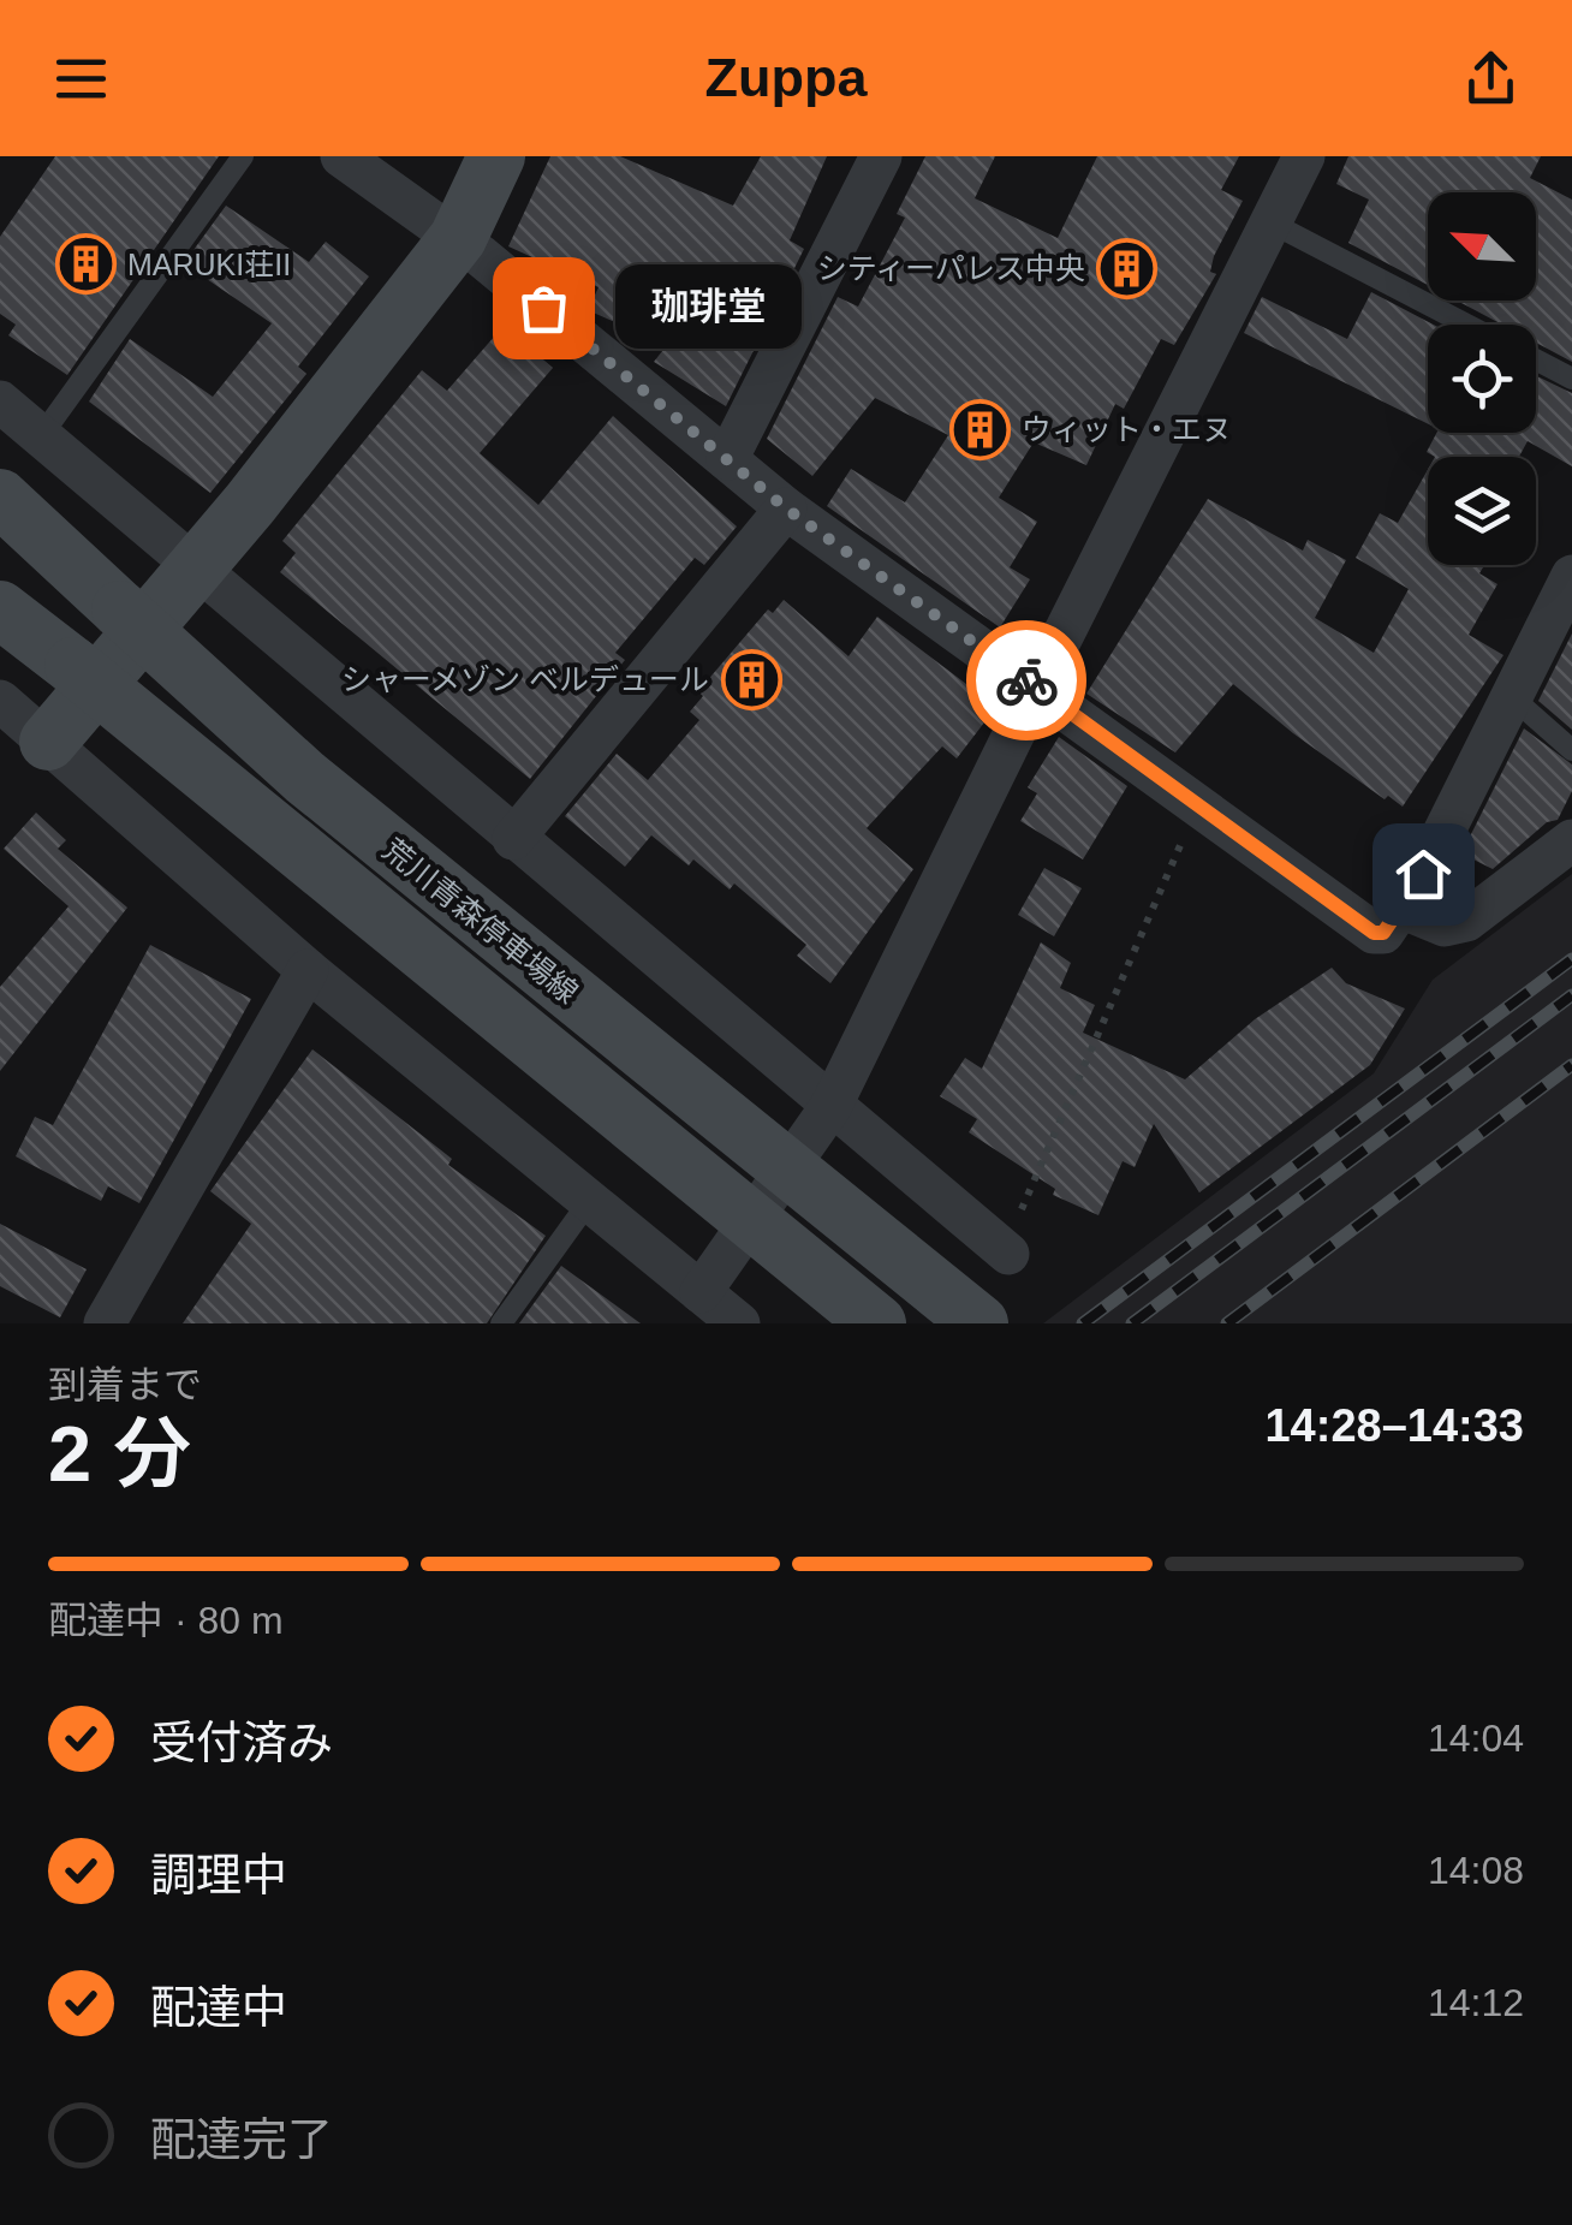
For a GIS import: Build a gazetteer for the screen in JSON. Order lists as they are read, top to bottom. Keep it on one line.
{"streets":{"main road":["荒川青森停車場線"]},"places":{"building":["MARUKI荘II","シティーパレス中央","ウィット・エヌ","シャーメゾン ベルデュール"],"other":["珈琲堂"]},"north":"top left","page":{"header":"Zuppa","bubble":"珈琲堂","heading":["2 分","到着まで","14:28–14:33"],"bar":"配達中 · 80 m","list":[["受付済み","14:04"],["調理中","14:08"],["配達中","14:12"],"配達完了"]}}
